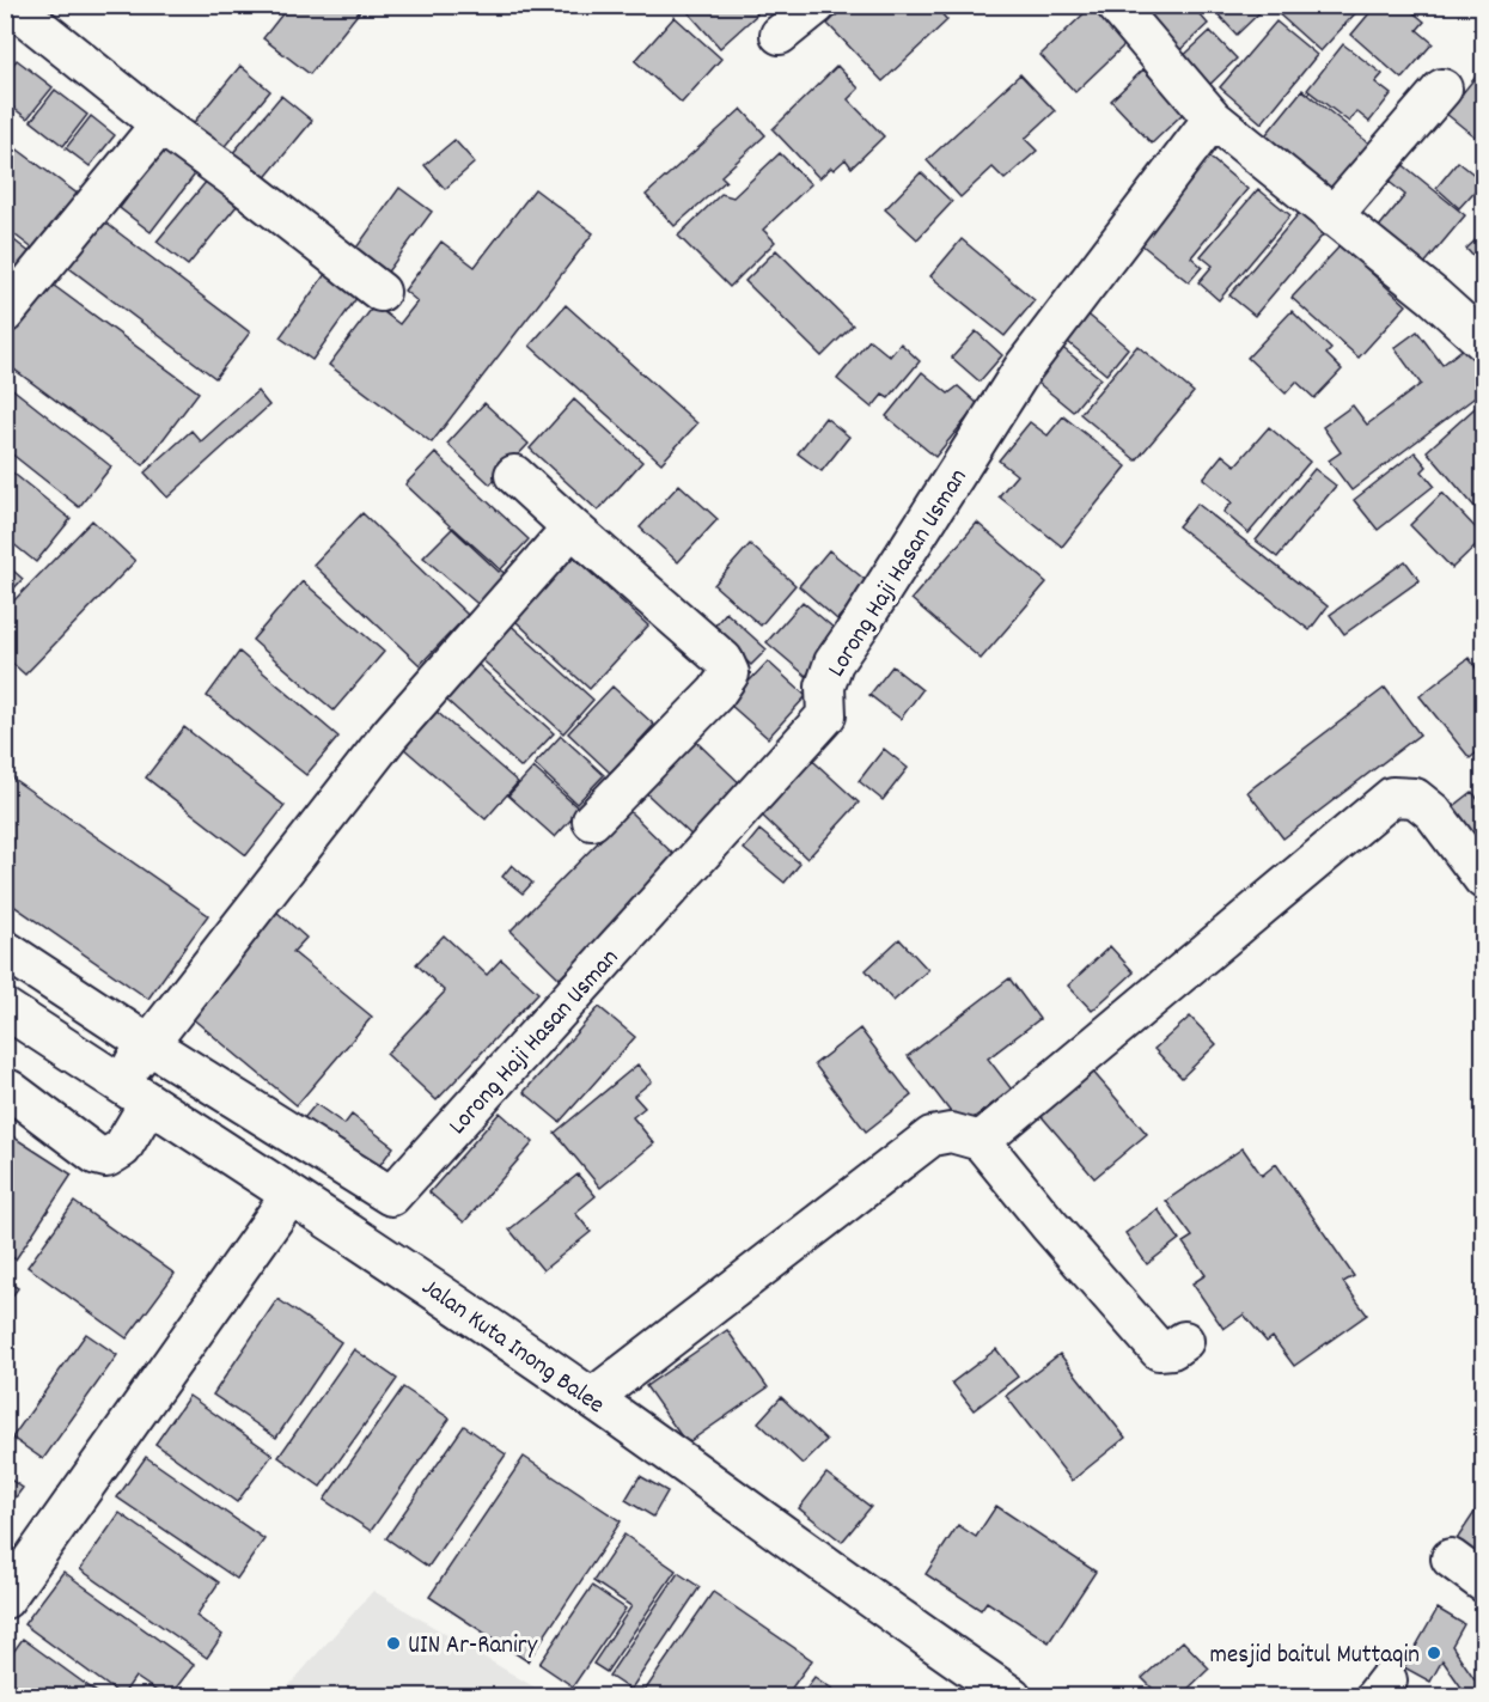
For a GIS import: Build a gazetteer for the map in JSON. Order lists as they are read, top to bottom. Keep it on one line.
{"streets":{"street":["Lorong Haji Hasan Usman","Jalan Kuta Inong Balee"]},"places":["UIN Ar-Raniry","mesjid baitul Muttaqin"]}
